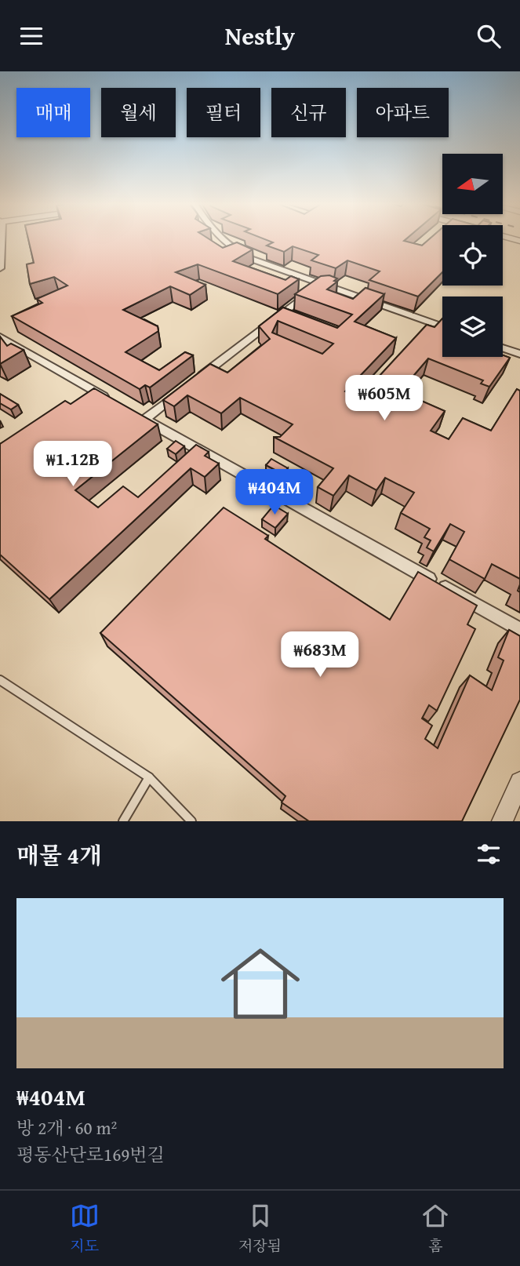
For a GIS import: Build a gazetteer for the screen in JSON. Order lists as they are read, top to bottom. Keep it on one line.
{"north":"left","page":{"header":"Nestly","chip":["매매","월세","필터","신규","아파트"],"price":["₩605M","₩1.12B","₩404M","₩683M"],"heading":"매물 4개","list":[{"name":"₩404M","note":"방 2개 · 60 m² · 평동산단로169번길"}],"tabs":["지도","저장됨","홈"]}}
